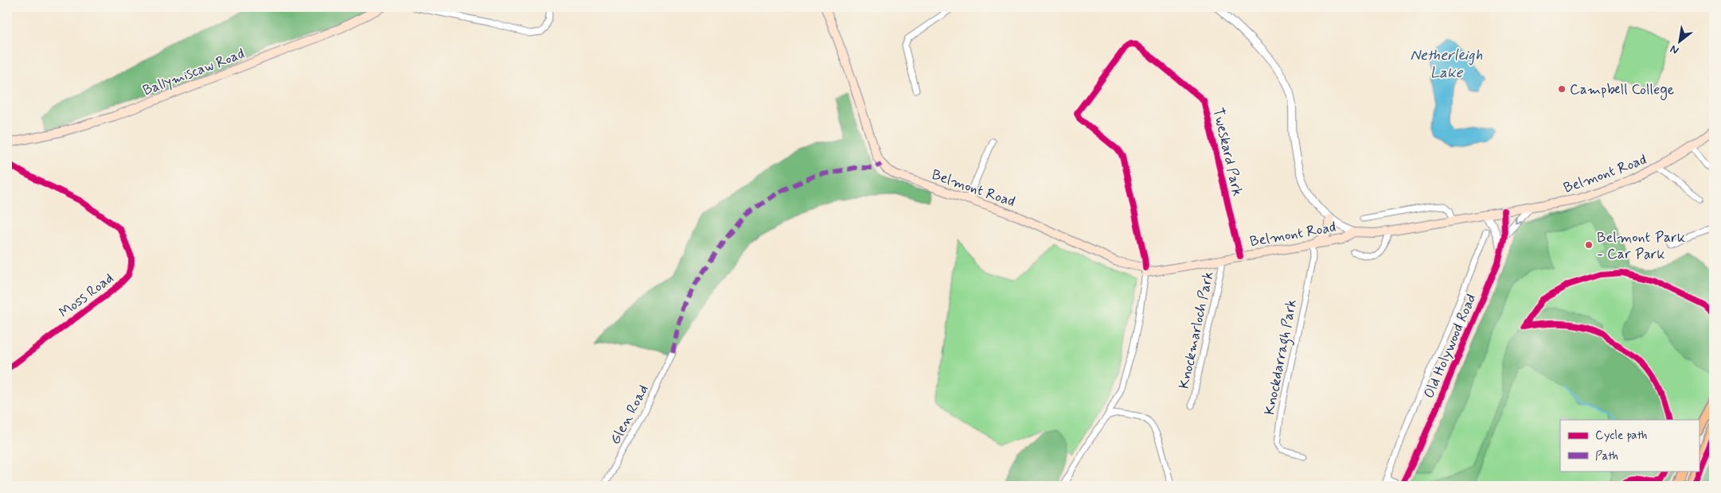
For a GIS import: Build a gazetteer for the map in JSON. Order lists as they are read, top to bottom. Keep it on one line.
{"streets":{"main road":["Ballymiscaw Road","Belmont Road"],"street":["Tweskard Park","Moss Road","Knockmarloch Park","Old Holywood Road","Knockdarragh Park","Glen Road"]},"crossings":[["Tweskard Park","Belmont Road"],["Belmont Road","Knockmarloch Park"],["Belmont Road","Old Holywood Road"],["Belmont Road","Knockdarragh Park"]],"water":["Netherleigh Lake"],"places":["Campbell College","Belmont Park - Car Park"],"legend":["Cycle path","Path"],"north":"bottom left"}
